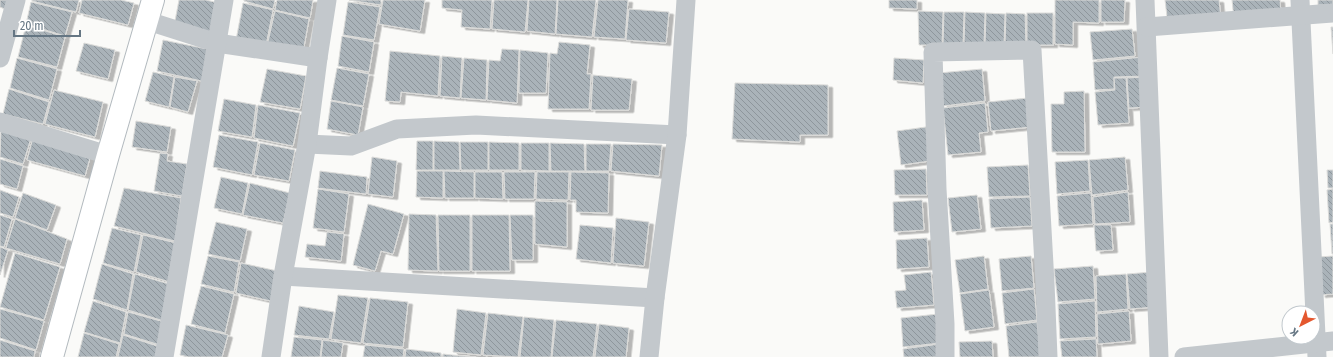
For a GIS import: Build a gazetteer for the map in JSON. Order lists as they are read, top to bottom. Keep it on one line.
{"scale_bar":"20 m","north":"bottom left"}
